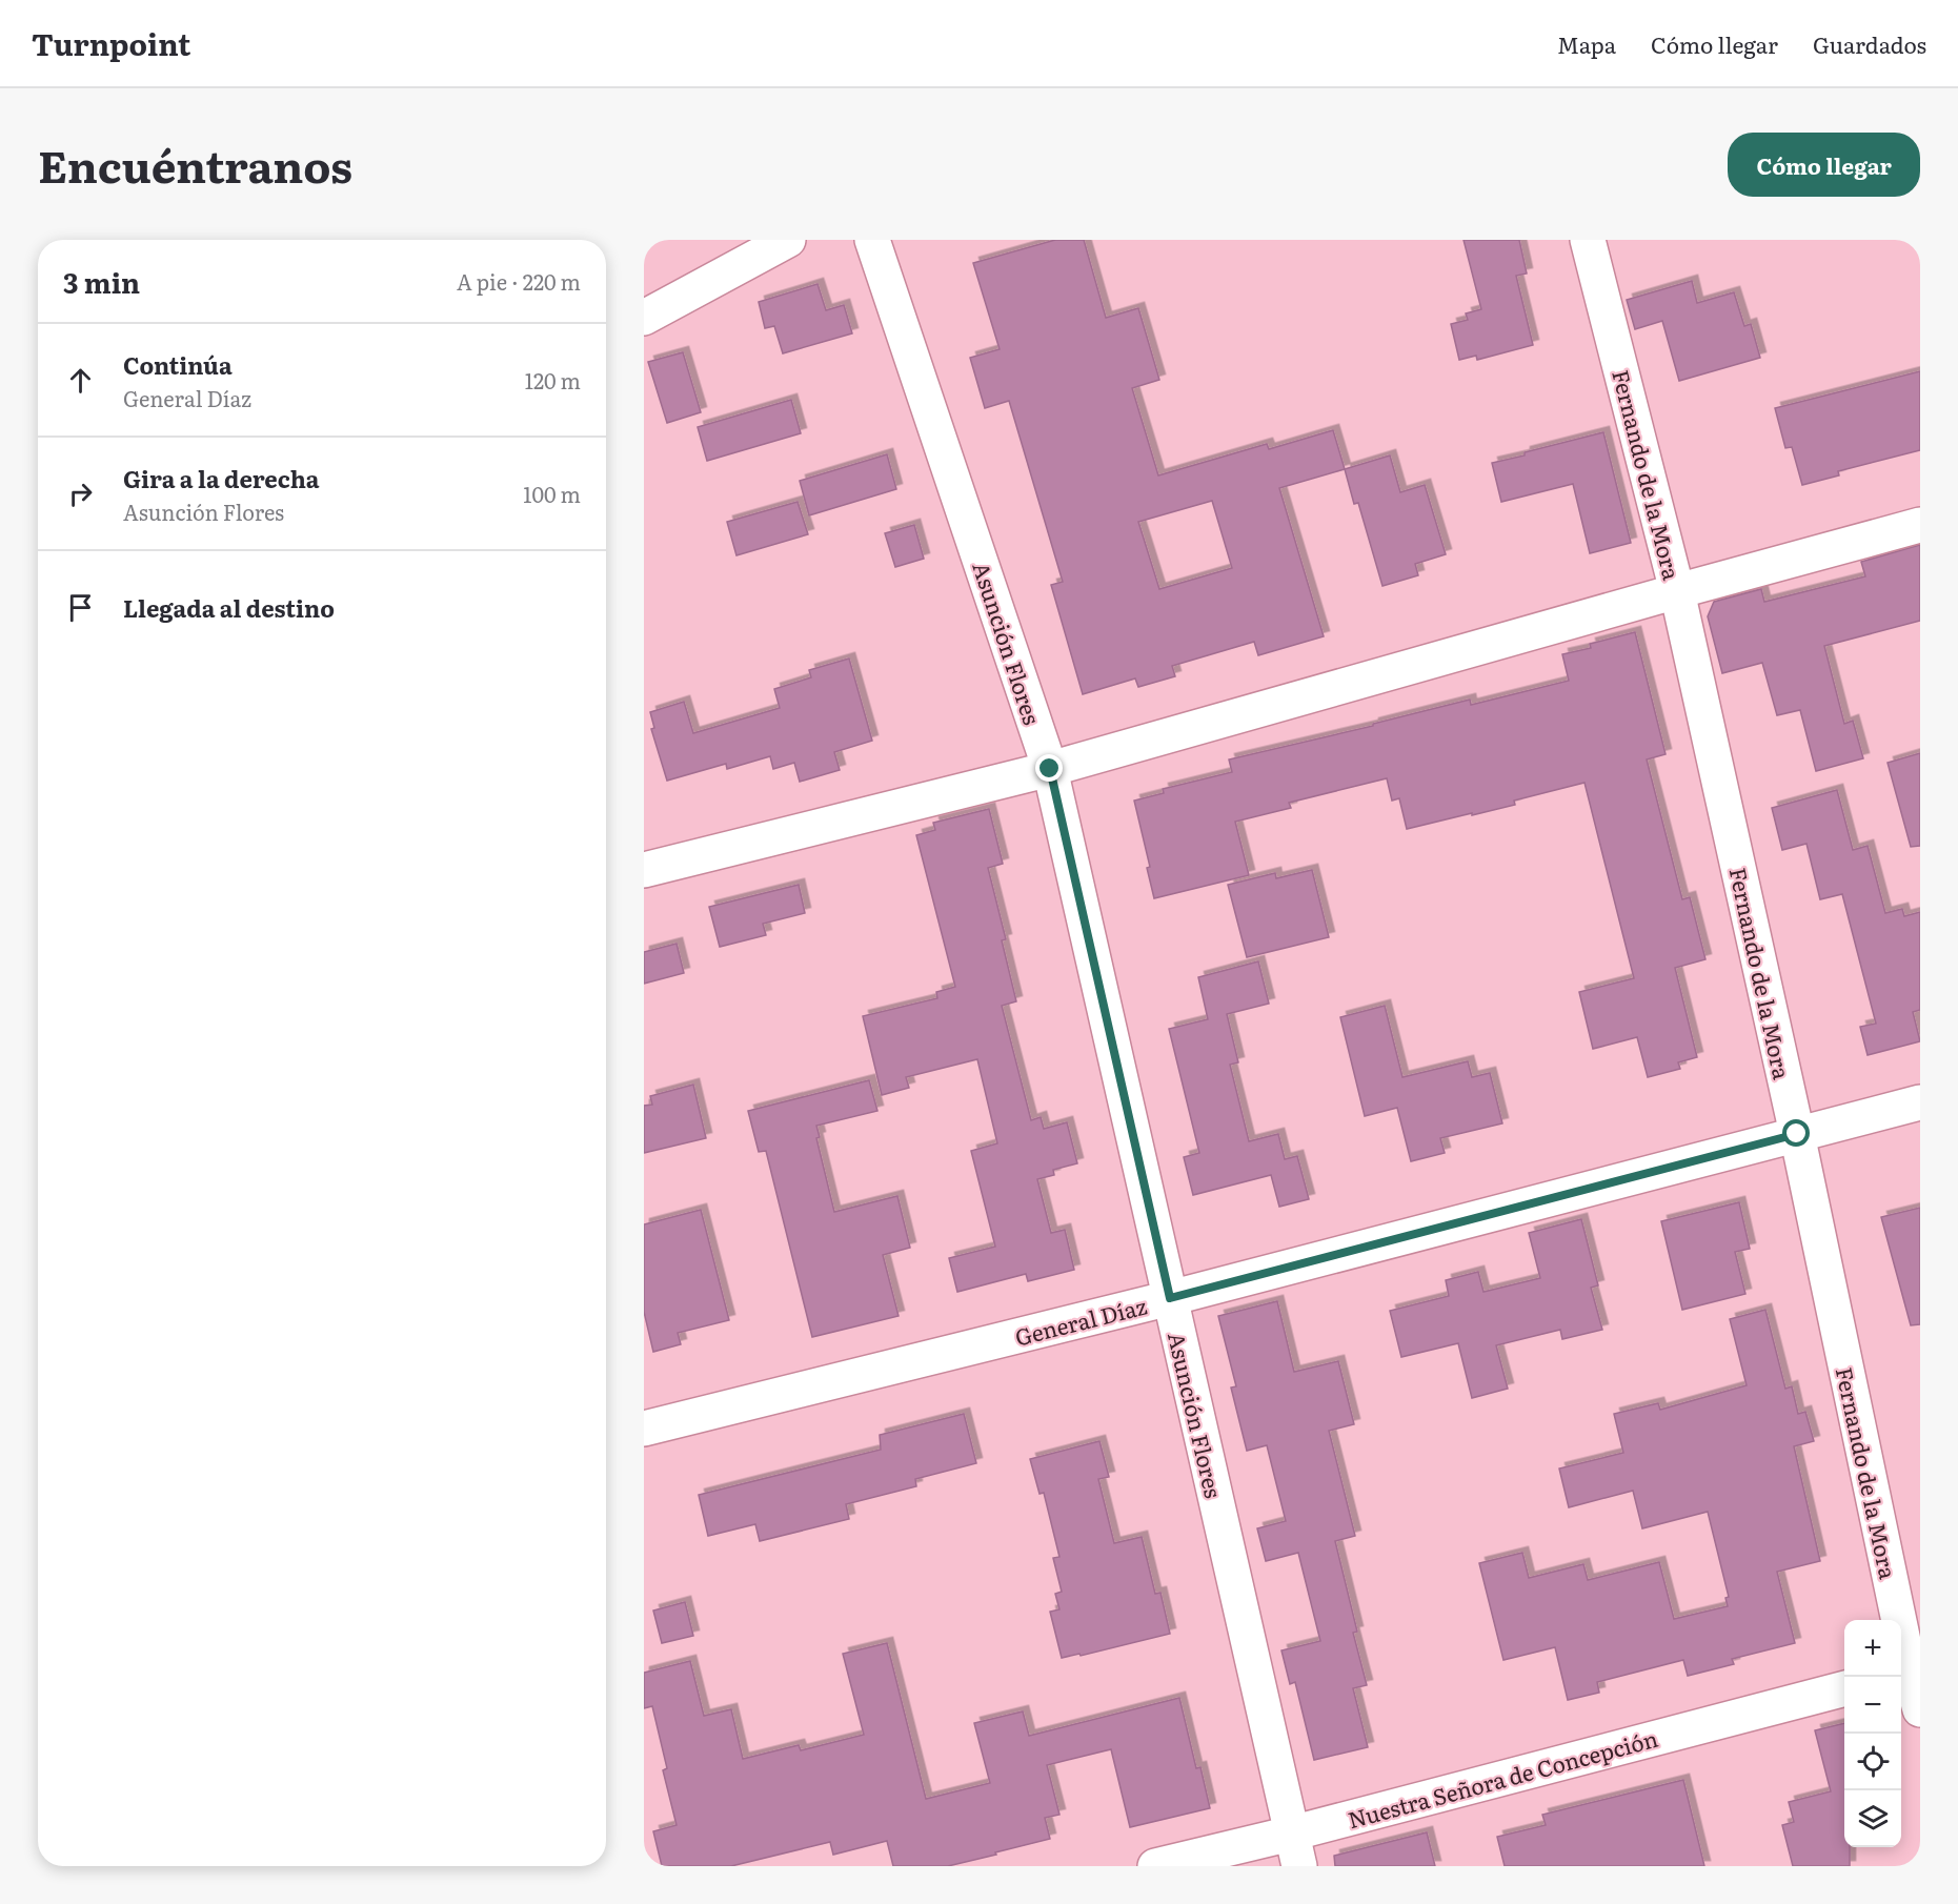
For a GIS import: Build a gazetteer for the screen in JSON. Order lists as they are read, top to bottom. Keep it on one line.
{"streets":{"street":["Fernando de la Mora","Asunción Flores","General Díaz","Nuestra Señora de Concepción"]},"crossings":[["Fernando de la Mora","General Díaz"],["Asunción Flores","General Díaz"],["Asunción Flores","Nuestra Señora de Concepción"]],"page":{"header":"Turnpoint","nav":["Mapa","Cómo llegar","Guardados"],"title":"Encuéntranos","buttons":"Cómo llegar","heading":["3 min","A pie · 220 m"],"list":[["Continúa","General Díaz","120 m"],["Gira a la derecha","Asunción Flores","100 m"],"Llegada al destino"],"map_buttons":["+","−"]}}
